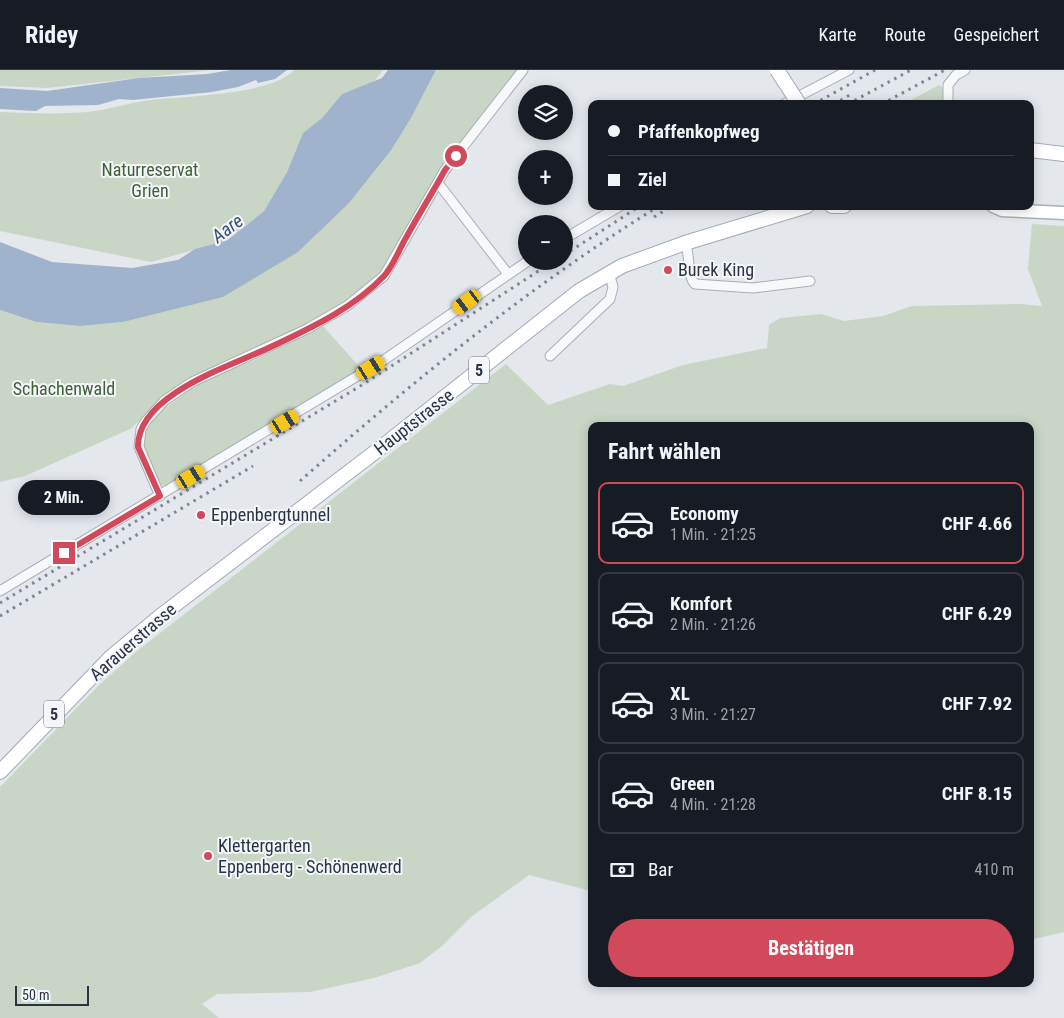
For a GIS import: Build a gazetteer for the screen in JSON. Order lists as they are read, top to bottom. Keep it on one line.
{"streets":{"main road":["5","Hauptstrasse","Aarauerstrasse"]},"crossings":[["Hauptstrasse","Aarauerstrasse"]],"water":["Aare"],"parks":["Naturreservat Grien","Schachenwald"],"places":["Burek King","Eppenbergtunnel","Klettergarten Eppenberg - Schönenwerd"],"scale_bar":"50 m","page":{"header":"Ridey","nav":["Karte","Route","Gespeichert"],"map_buttons":["+","−"],"banner":["Pfaffenkopfweg","Ziel"],"heading":"Fahrt wählen","bubble":"2 Min.","list":[{"name":"Economy","note":"1 Min. · 21:25","value":"CHF 4.66"},{"name":"Komfort","note":"2 Min. · 21:26","value":"CHF 6.29"},{"name":"XL","note":"3 Min. · 21:27","value":"CHF 7.92"},{"name":"Green","note":"4 Min. · 21:28","value":"CHF 8.15"}],"pay":["Bar","410 m"],"buttons":"Bestätigen","scale":"50 m"}}
